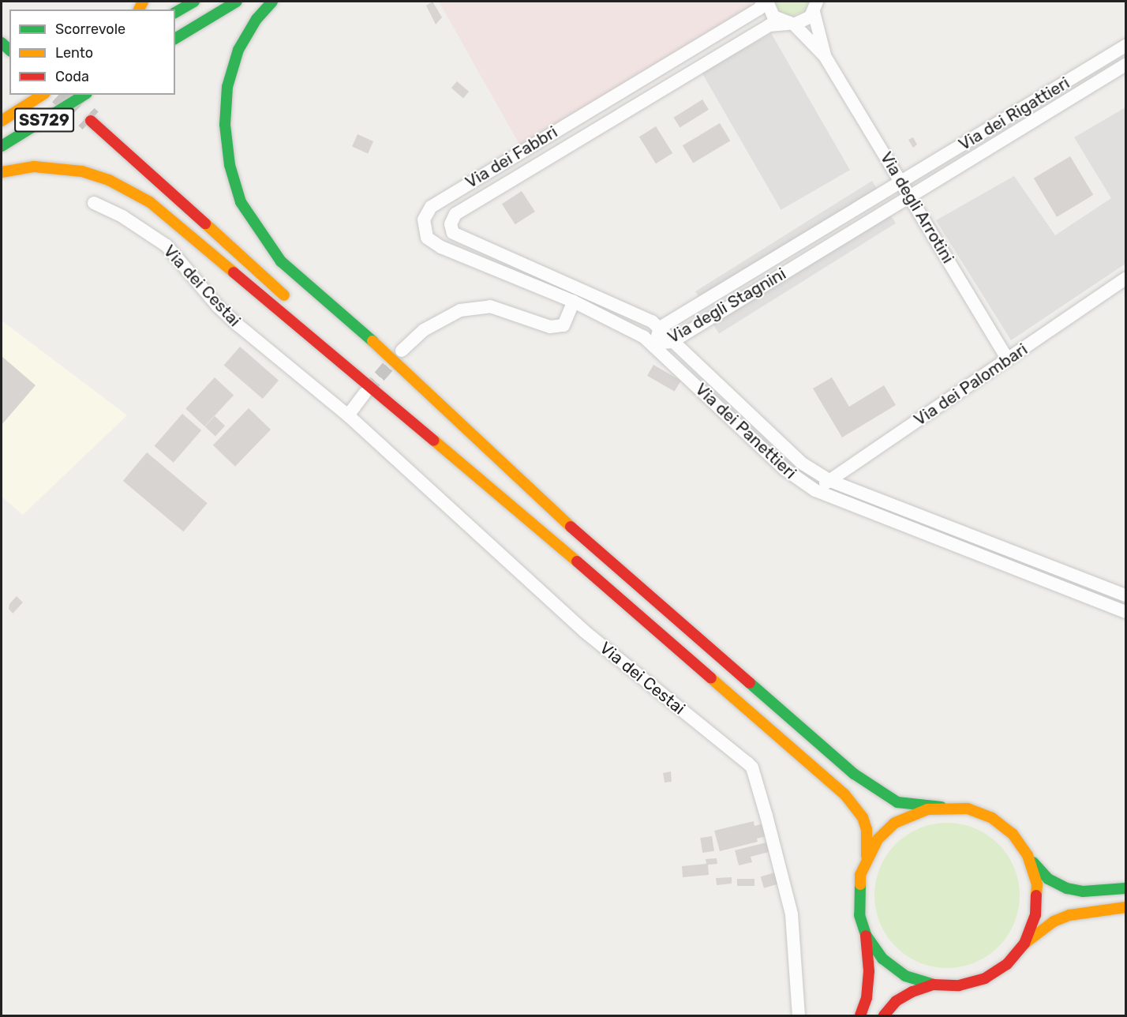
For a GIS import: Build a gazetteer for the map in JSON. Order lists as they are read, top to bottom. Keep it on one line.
{"streets":{"main road":["SS729"],"street":["Via dei Rigattieri","Via dei Fabbri","Via degli Arrotini","Via dei Cestai","Via degli Stagnini","Via dei Palombari","Via dei Panettieri"]},"crossings":[["Via dei Rigattieri","Via degli Arrotini"],["Via dei Rigattieri","Via degli Stagnini"],["Via dei Fabbri","Via dei Panettieri"],["Via degli Arrotini","Via degli Stagnini"],["Via degli Arrotini","Via dei Palombari"],["Via degli Stagnini","Via dei Panettieri"],["Via dei Palombari","Via dei Panettieri"]],"legend":["Scorrevole","Lento","Coda"]}
